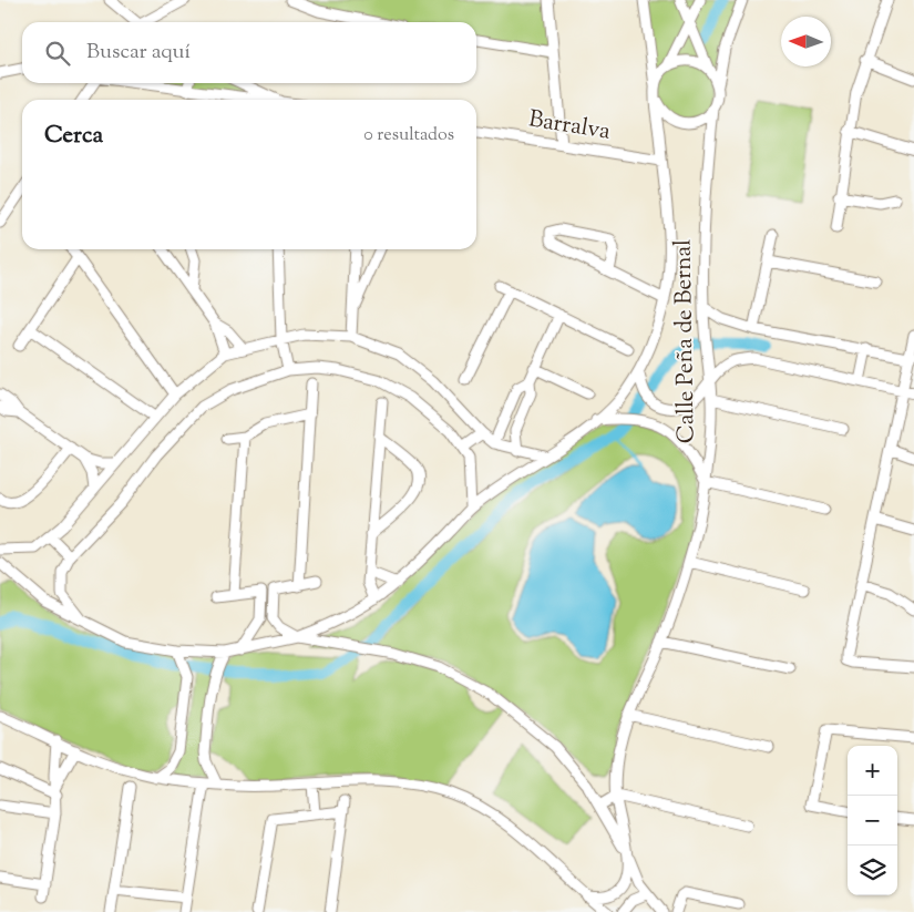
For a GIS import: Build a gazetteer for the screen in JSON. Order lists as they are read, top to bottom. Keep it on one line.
{"streets":{"street":["Barralva","Calle Peña de Bernal"]},"crossings":[["Barralva","Calle Peña de Bernal"]],"north":"left","page":{"search":"Buscar aquí","heading":["Cerca","0 resultados"],"map_buttons":["+","−"]}}
